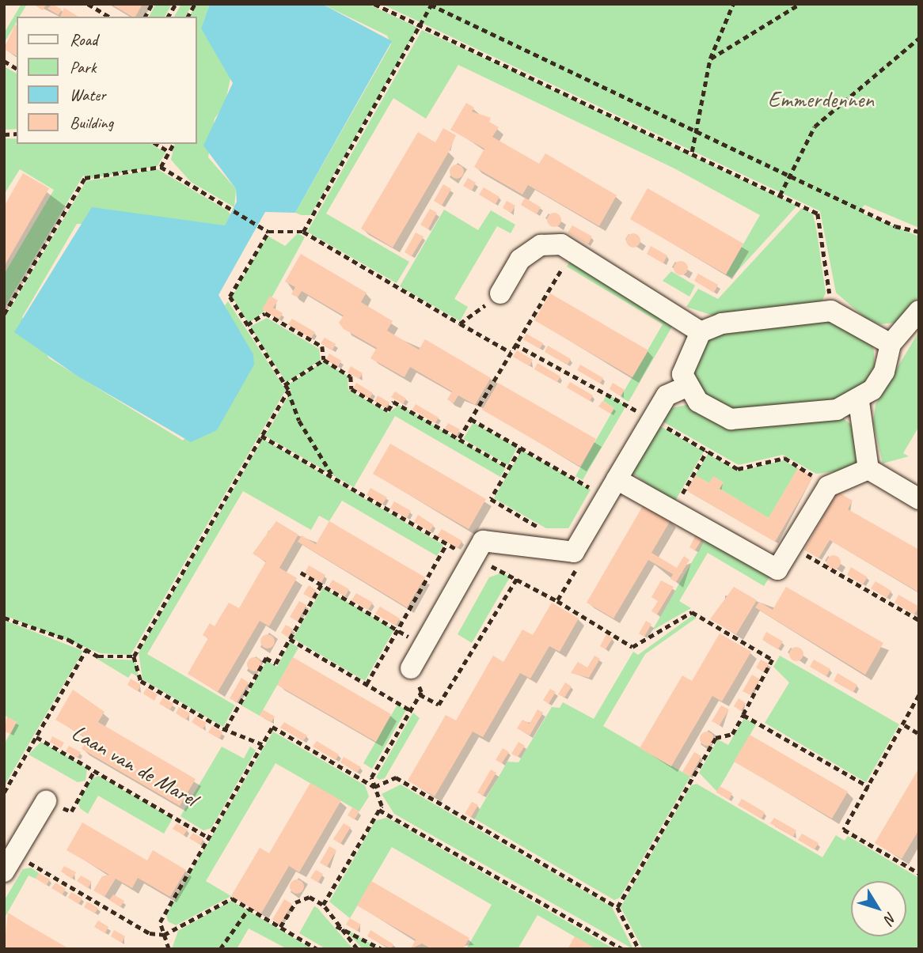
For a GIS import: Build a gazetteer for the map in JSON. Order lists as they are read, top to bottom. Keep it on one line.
{"streets":{"path":["Laan van de Marel"]},"parks":["Emmerdennen"],"legend":["Road","Park","Water","Building"],"north":"bottom right"}
